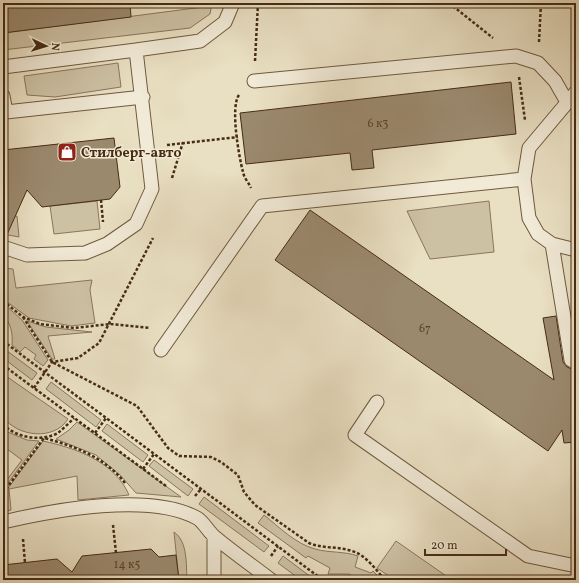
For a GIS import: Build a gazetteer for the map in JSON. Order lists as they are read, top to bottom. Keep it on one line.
{"places":{"shop":["Стилберг-авто"]},"house_numbers":["6 к3","67","14 к5"],"scale_bar":"20 m","north":"right"}
